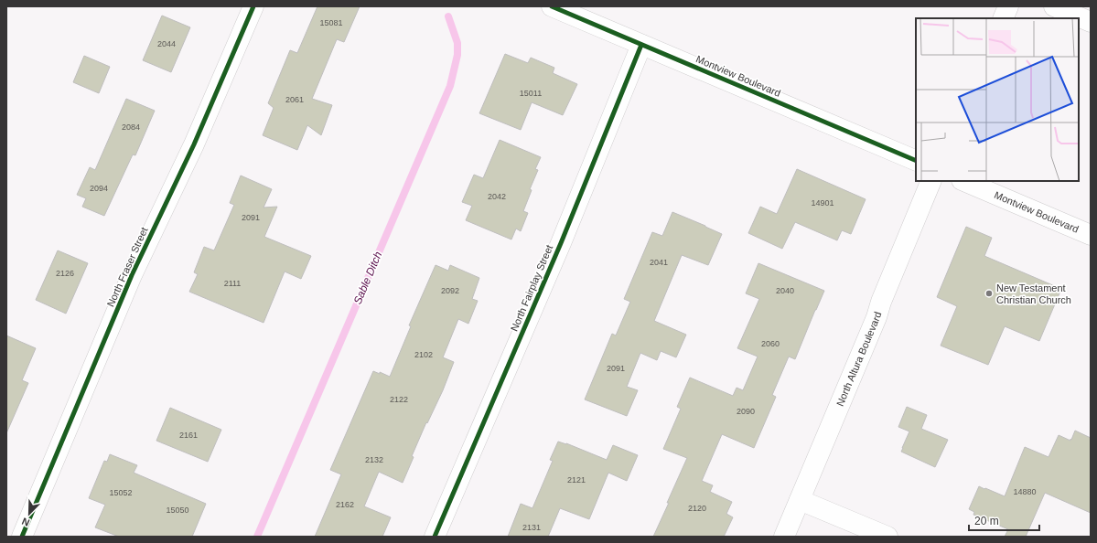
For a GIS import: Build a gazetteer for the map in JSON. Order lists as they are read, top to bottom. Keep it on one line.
{"streets":{"street":["Montview Boulevard","North Fraser Street","North Fairplay Street","North Altura Boulevard"]},"crossings":[["Montview Boulevard","North Fairplay Street"]],"water":["Sable Ditch"],"places":["New Testament Christian Church"],"house_numbers":["15081","2044","15011","2061","2084","2094","2042","14901","2091","2041","2126","2111","2092","2040","2060","2102","2091","2122","2090","2161","2132","2121","14880","15052","2162","2120","15050","2131"],"scale_bar":"20 m","north":"bottom left"}
